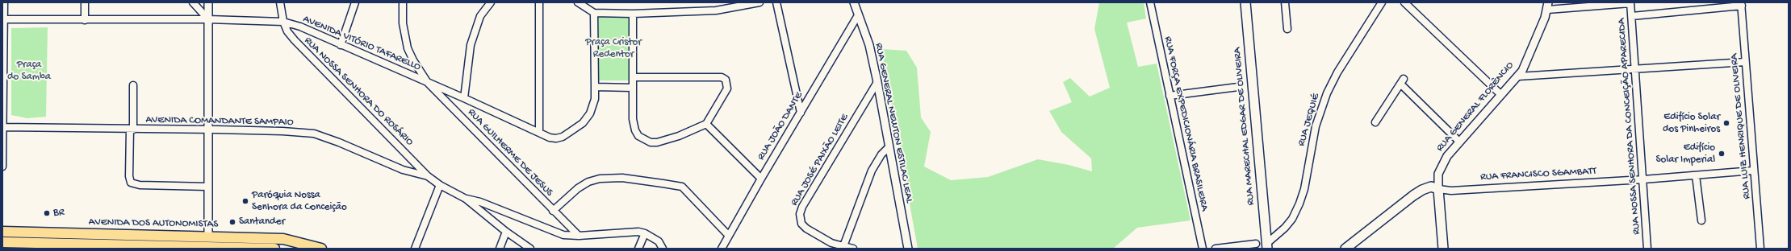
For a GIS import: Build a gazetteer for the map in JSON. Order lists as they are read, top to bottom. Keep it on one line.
{"streets":{"main road":["RUA GENERAL FLORÊNCIO","RUA MARECHAL EDGAR DE OLIVEIRA","RUA FRANCISCO SGAMBATT","AVENIDA DOS AUTONOMISTAS"],"street":["AVENIDA VITÓRIO TAFARELLO","RUA NOSSA SENHORA DO ROSÁRIO","RUA JEQUIÉ","AVENIDA COMANDANTE SAMPAIO","RUA GENERAL NEWTON ESTILAC LEAL","RUA FORÇA EXPEDICIONÁRIA BRASILEIRA","RUA JOÃO DANTE","RUA NOSSA SENHORA DA CONCEIÇÃO APARECIDA","RUA LUIZ HENRIQUE DE OLIVEIRA","RUA GUILHERME DE JESUS","RUA JOSÉ PAIXÃO LEITE"]},"crossings":[["AVENIDA VITÓRIO TAFARELLO","RUA NOSSA SENHORA DO ROSÁRIO"],["AVENIDA VITÓRIO TAFARELLO","RUA GUILHERME DE JESUS"],["RUA NOSSA SENHORA DO ROSÁRIO","AVENIDA COMANDANTE SAMPAIO"],["RUA GENERAL FLORÊNCIO","RUA FRANCISCO SGAMBATT"],["RUA JEQUIÉ","RUA MARECHAL EDGAR DE OLIVEIRA"],["RUA GENERAL NEWTON ESTILAC LEAL","RUA JOÃO DANTE"],["RUA GENERAL NEWTON ESTILAC LEAL","RUA JOSÉ PAIXÃO LEITE"],["RUA NOSSA SENHORA DA CONCEIÇÃO APARECIDA","RUA FRANCISCO SGAMBATT"],["RUA LUIZ HENRIQUE DE OLIVEIRA","RUA FRANCISCO SGAMBATT"]],"parks":["Praça Cristor Redentor","Praça do Samba"],"places":["Edifício Solar dos Pinheiros","Edifício Solar Imperial","Paróquia Nossa Senhora da Conceição","BR","Santander"]}
